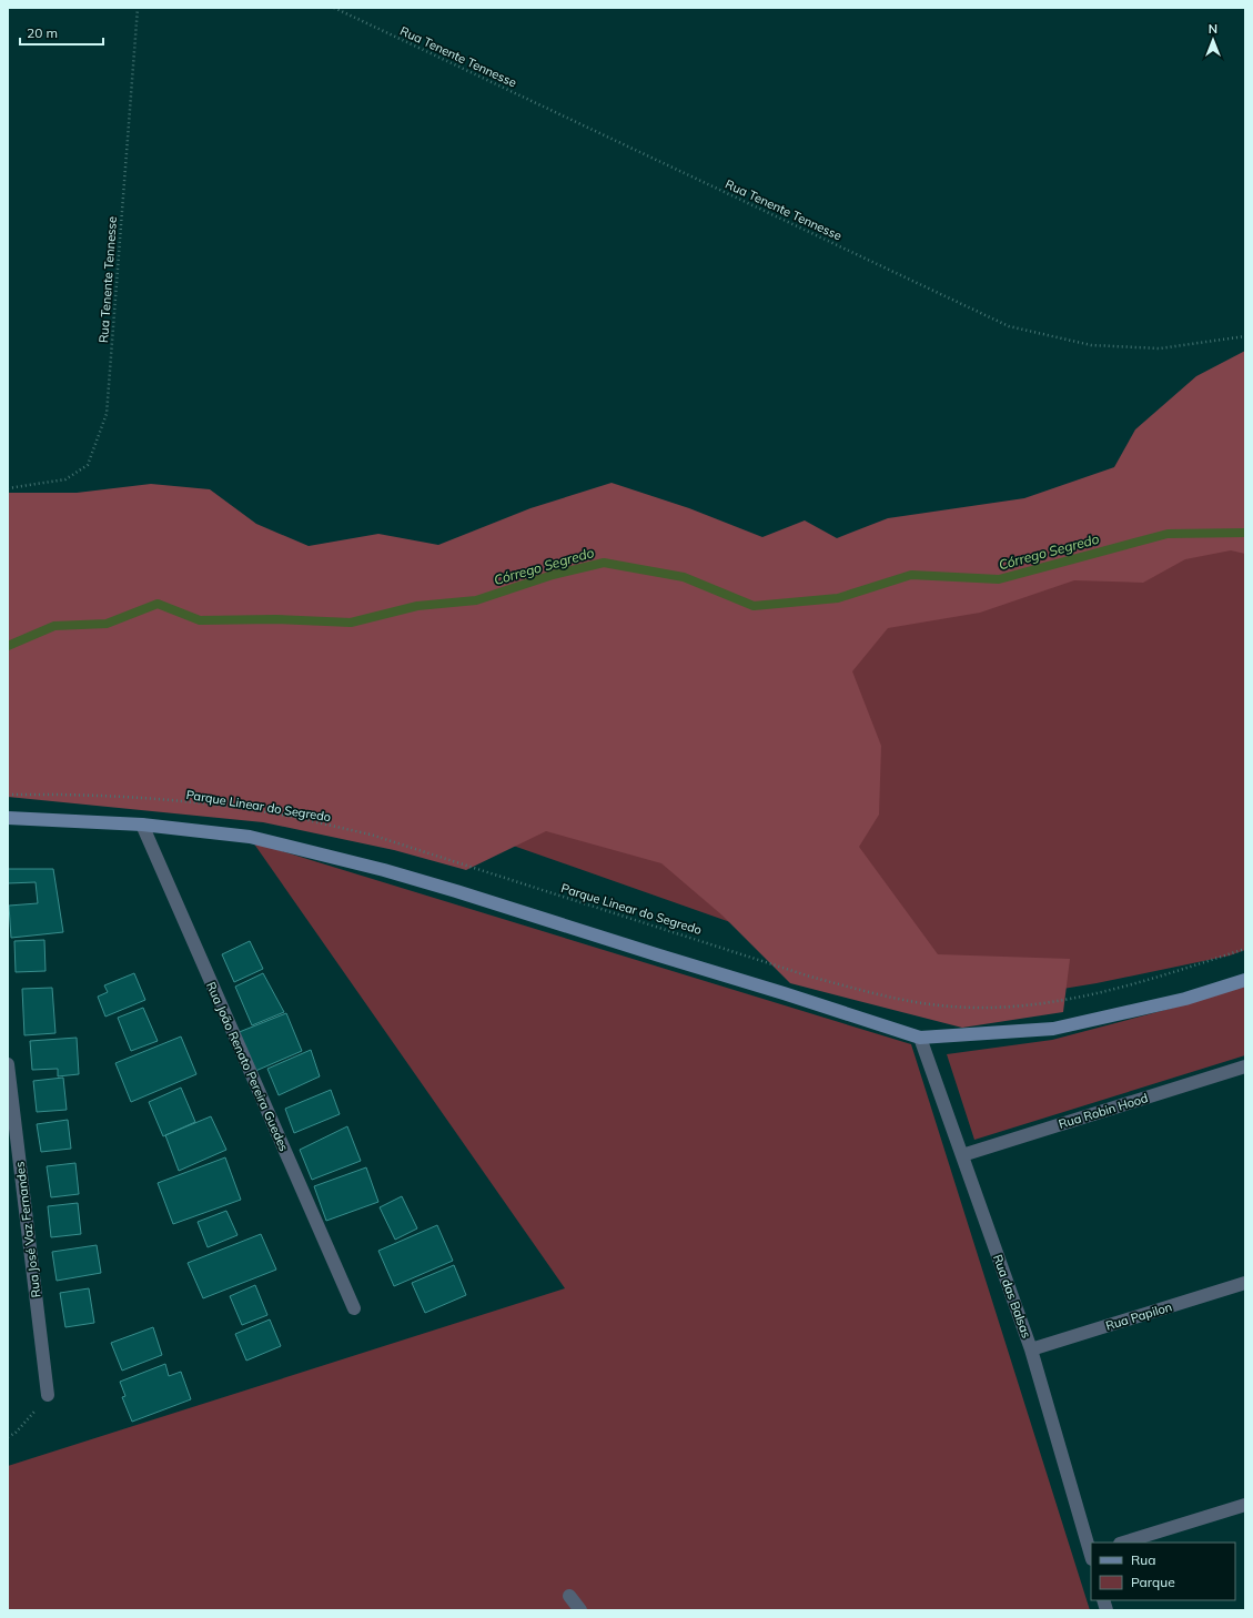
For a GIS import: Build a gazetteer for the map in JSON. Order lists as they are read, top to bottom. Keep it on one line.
{"streets":{"street":["Rua João Renato Pereira Guedes","Rua Robin Hood","Rua José Vaz Fernandes","Rua das Balsas","Rua Papilon"],"path":["Rua Tenente Tennesse","Parque Linear do Segredo"]},"crossings":[["Rua Robin Hood","Rua das Balsas"],["Rua das Balsas","Rua Papilon"]],"water":["Córrego Segredo"],"legend":["Rua","Parque"],"scale_bar":"20 m","north":"top"}
